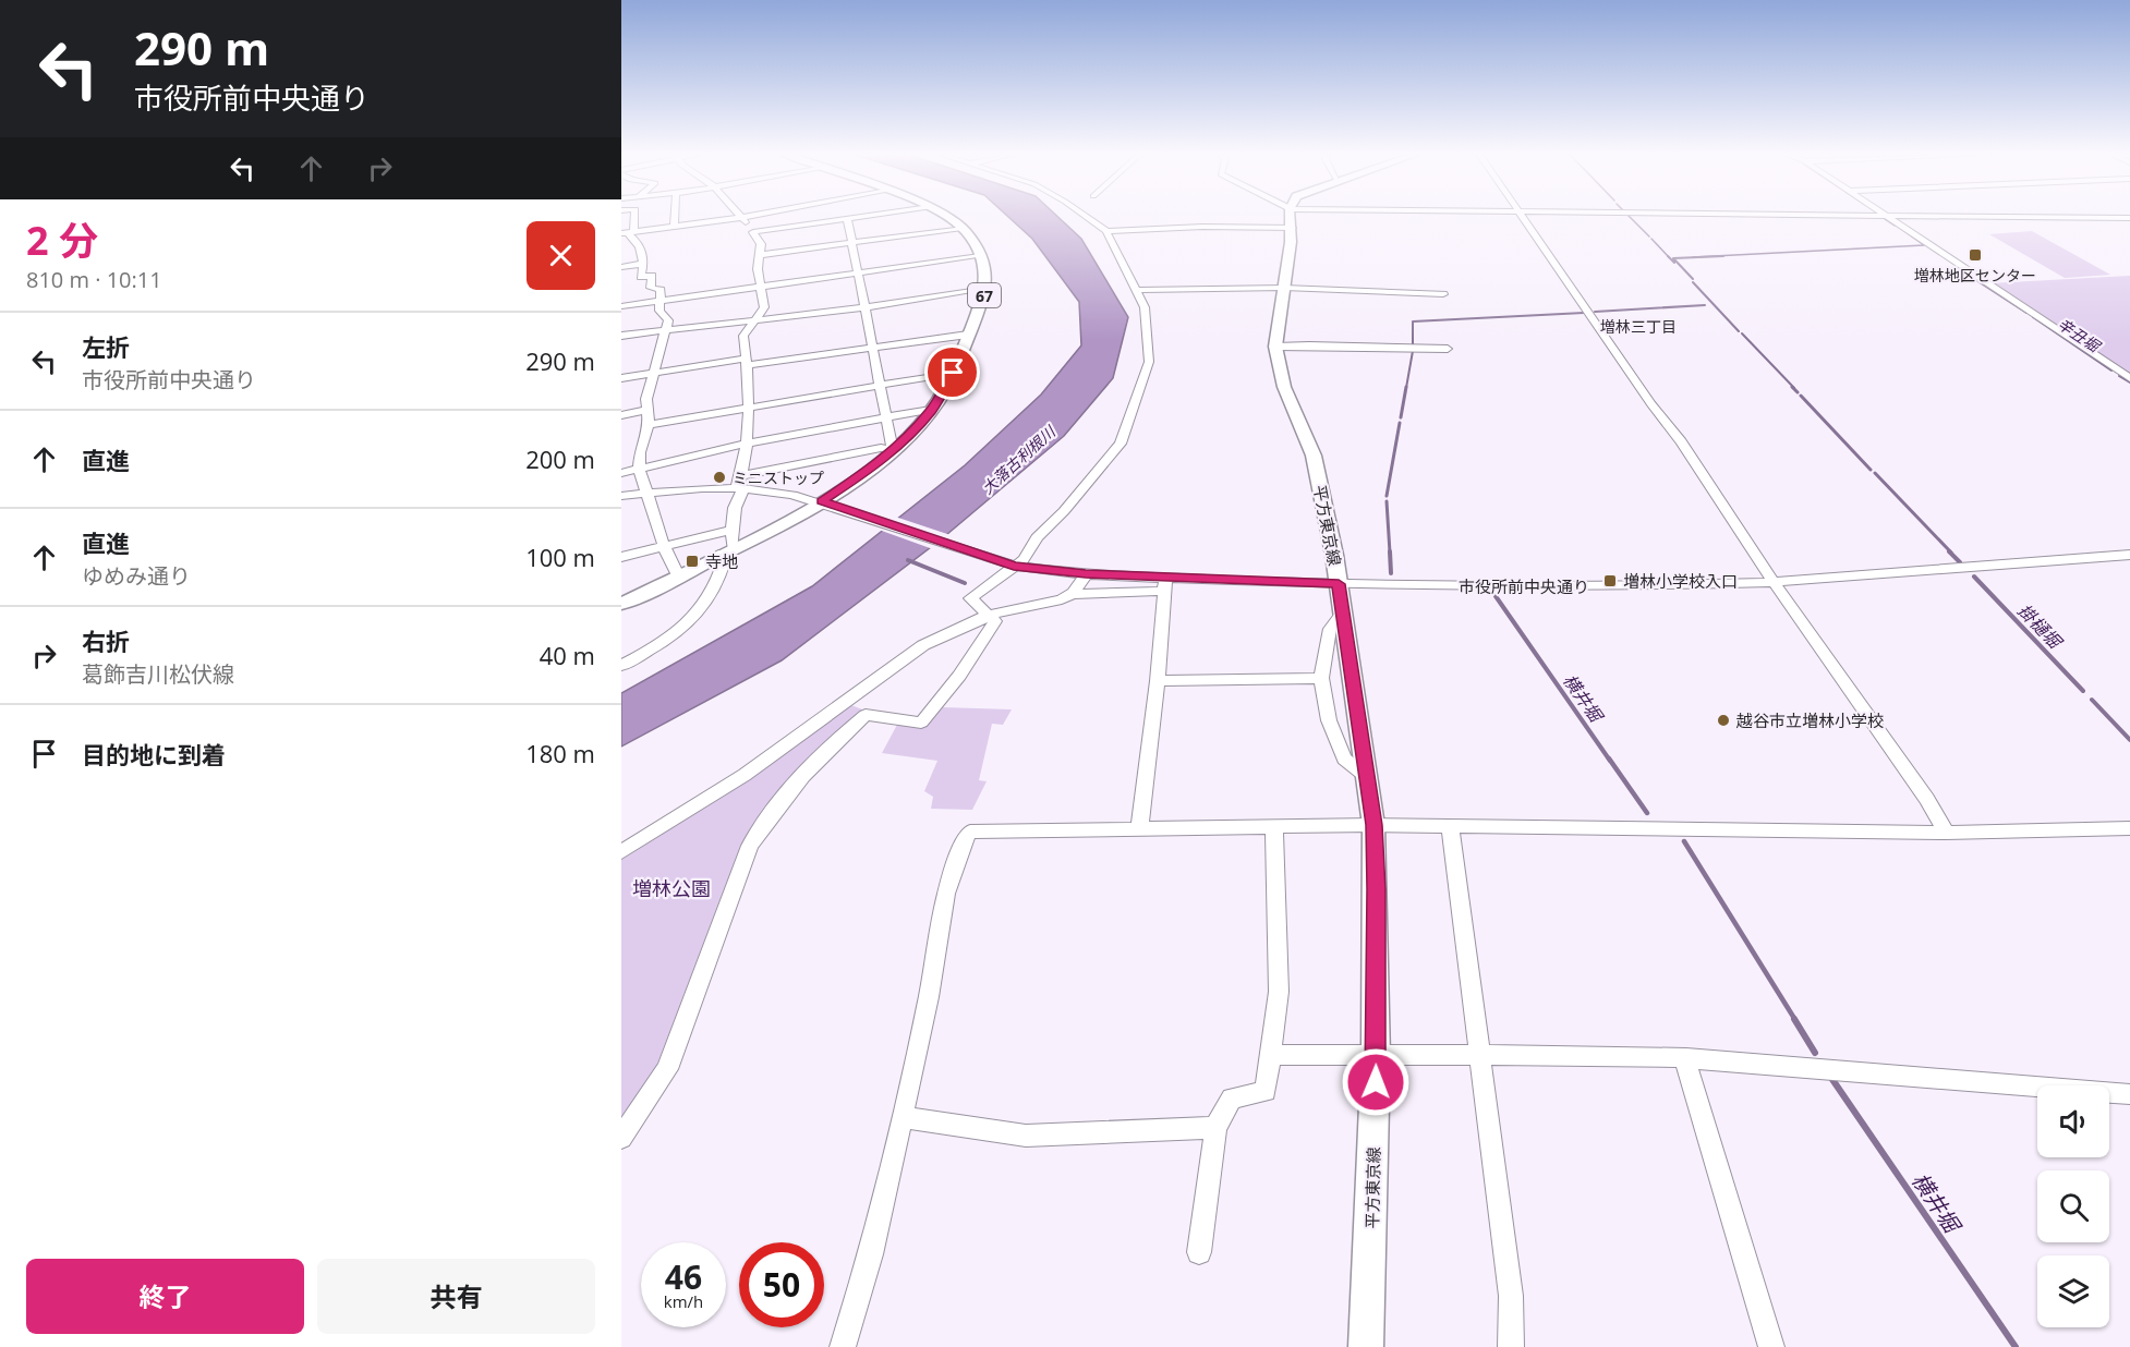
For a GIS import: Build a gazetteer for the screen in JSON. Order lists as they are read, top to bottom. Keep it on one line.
{"streets":{"main road":["67","平方東京線"],"street":["市役所前中央通り"]},"crossings":[["67","市役所前中央通り"],["平方東京線","市役所前中央通り"]],"districts":["増林三丁目"],"water":["辛丑堀","大落古利根川","掛樋堀","横井堀"],"parks":["増林公園"],"places":{"transit":["増林地区センター","寺地","増林小学校入口"],"other":["ミニストップ","越谷市立増林小学校"]},"page":{"turn":["290 m","市役所前中央通り"],"heading":["2 分","810 m · 10:11"],"list":[{"name":"左折","note":"市役所前中央通り","value":"290 m"},{"name":"直進","value":"200 m"},{"name":"直進","note":"ゆめみ通り","value":"100 m"},{"name":"右折","note":"葛飾吉川松伏線","value":"40 m"},{"name":"目的地に到着","value":"180 m"}],"speed":"46 km/h","limit":"50","buttons":["終了","共有"]}}
